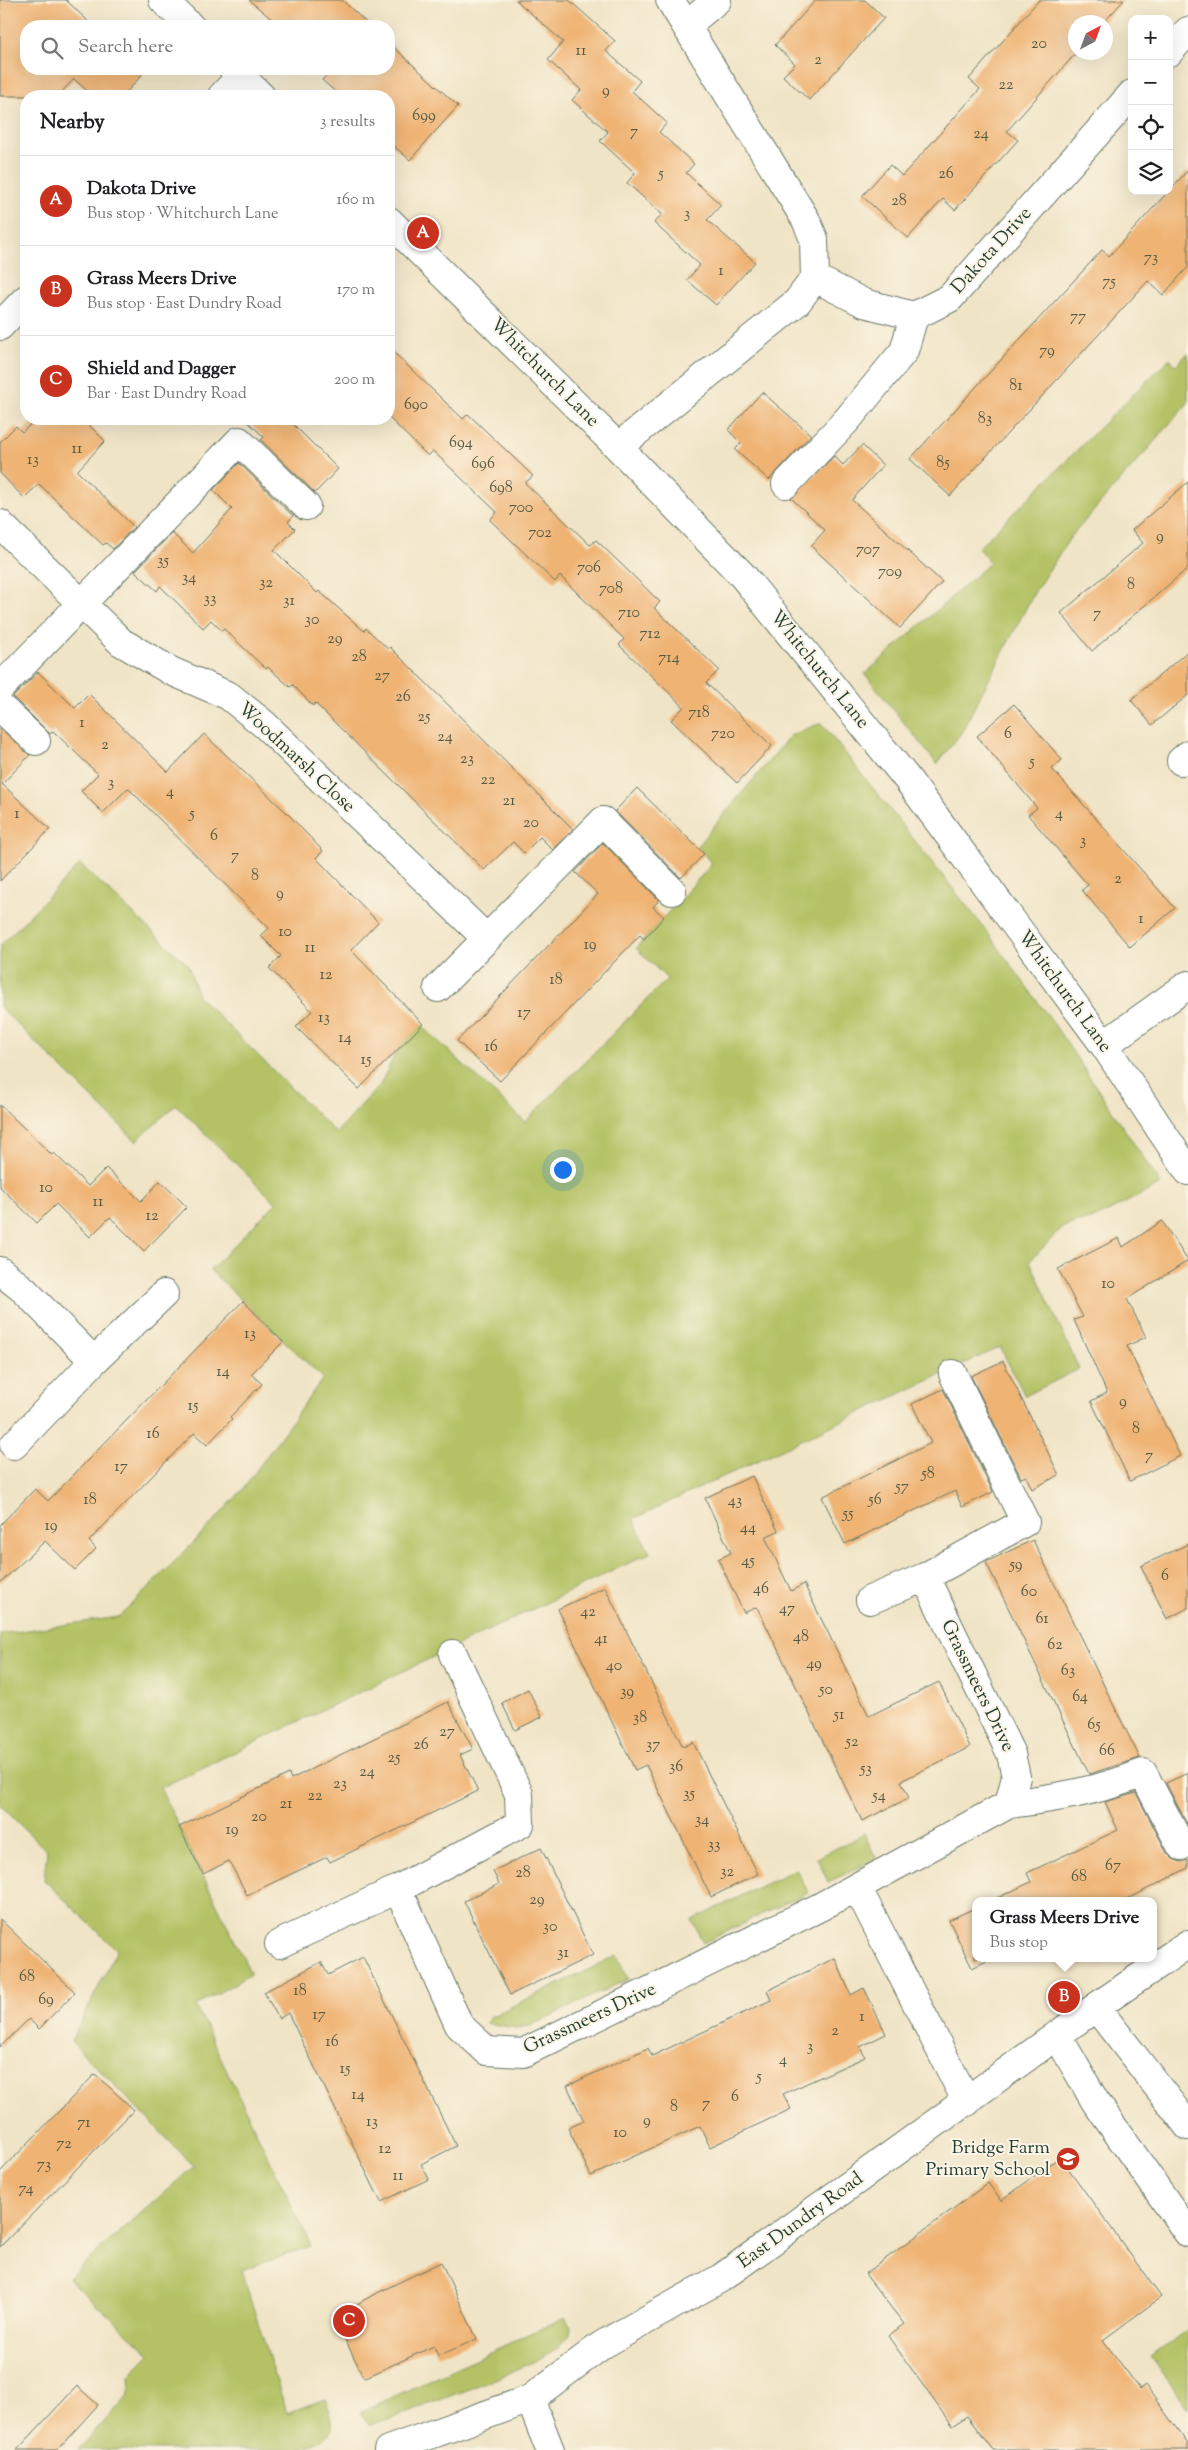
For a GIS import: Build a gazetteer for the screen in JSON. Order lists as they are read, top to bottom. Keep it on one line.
{"streets":{"street":["Dakota Drive","Whitchurch Lane","Woodmarsh Close","Grassmeers Drive","East Dundry Road"]},"places":{"school or university":["Bridge Farm Primary School"]},"house_numbers":["20","11","2","22","9","699","7","24","5","26","28","3","73","1","75","77","79","81","690","83","694","11","13","85","696","698","700","702","9","707","35","706","709","34","32","8","708","33","31","710","7","30","712","29","28","714","27","26","718","25","1","720","6","24","2","23","5","22","3","4","21","1","5","4","20","6","3","7","8","2","9","1","10","19","11","12","18","17","13","14","16","15","10","11","12","10","13","14","9","15","8","16","7","17","58","57","18","56","43","55","19","44","45","59","6","46","60","47","42","61","48","41","62","49","40","63","50","39","64","51","38","65","27","52","26","37","66","25","36","53","24","23","35","22","54","21","20","34","19","33","67","32","28","68","29","30","31","68","18","69","17","1","2","16","3","4","15","5","14","6","7","8","9","13","71","10","72","12","73","11","74"],"north":"top right","page":{"map_buttons":["+","−"],"search":"Search here","heading":["Nearby","3 results"],"list":[{"mark":"A","name":"Dakota Drive","note":"Bus stop · Whitchurch Lane","value":"160 m"},{"mark":"B","name":"Grass Meers Drive","note":"Bus stop · East Dundry Road","value":"170 m"},{"mark":"C","name":"Shield and Dagger","note":"Bar · East Dundry Road","value":"200 m"}],"pins":["A","B","C"],"popup":["Grass Meers Drive","Bus stop"]}}
